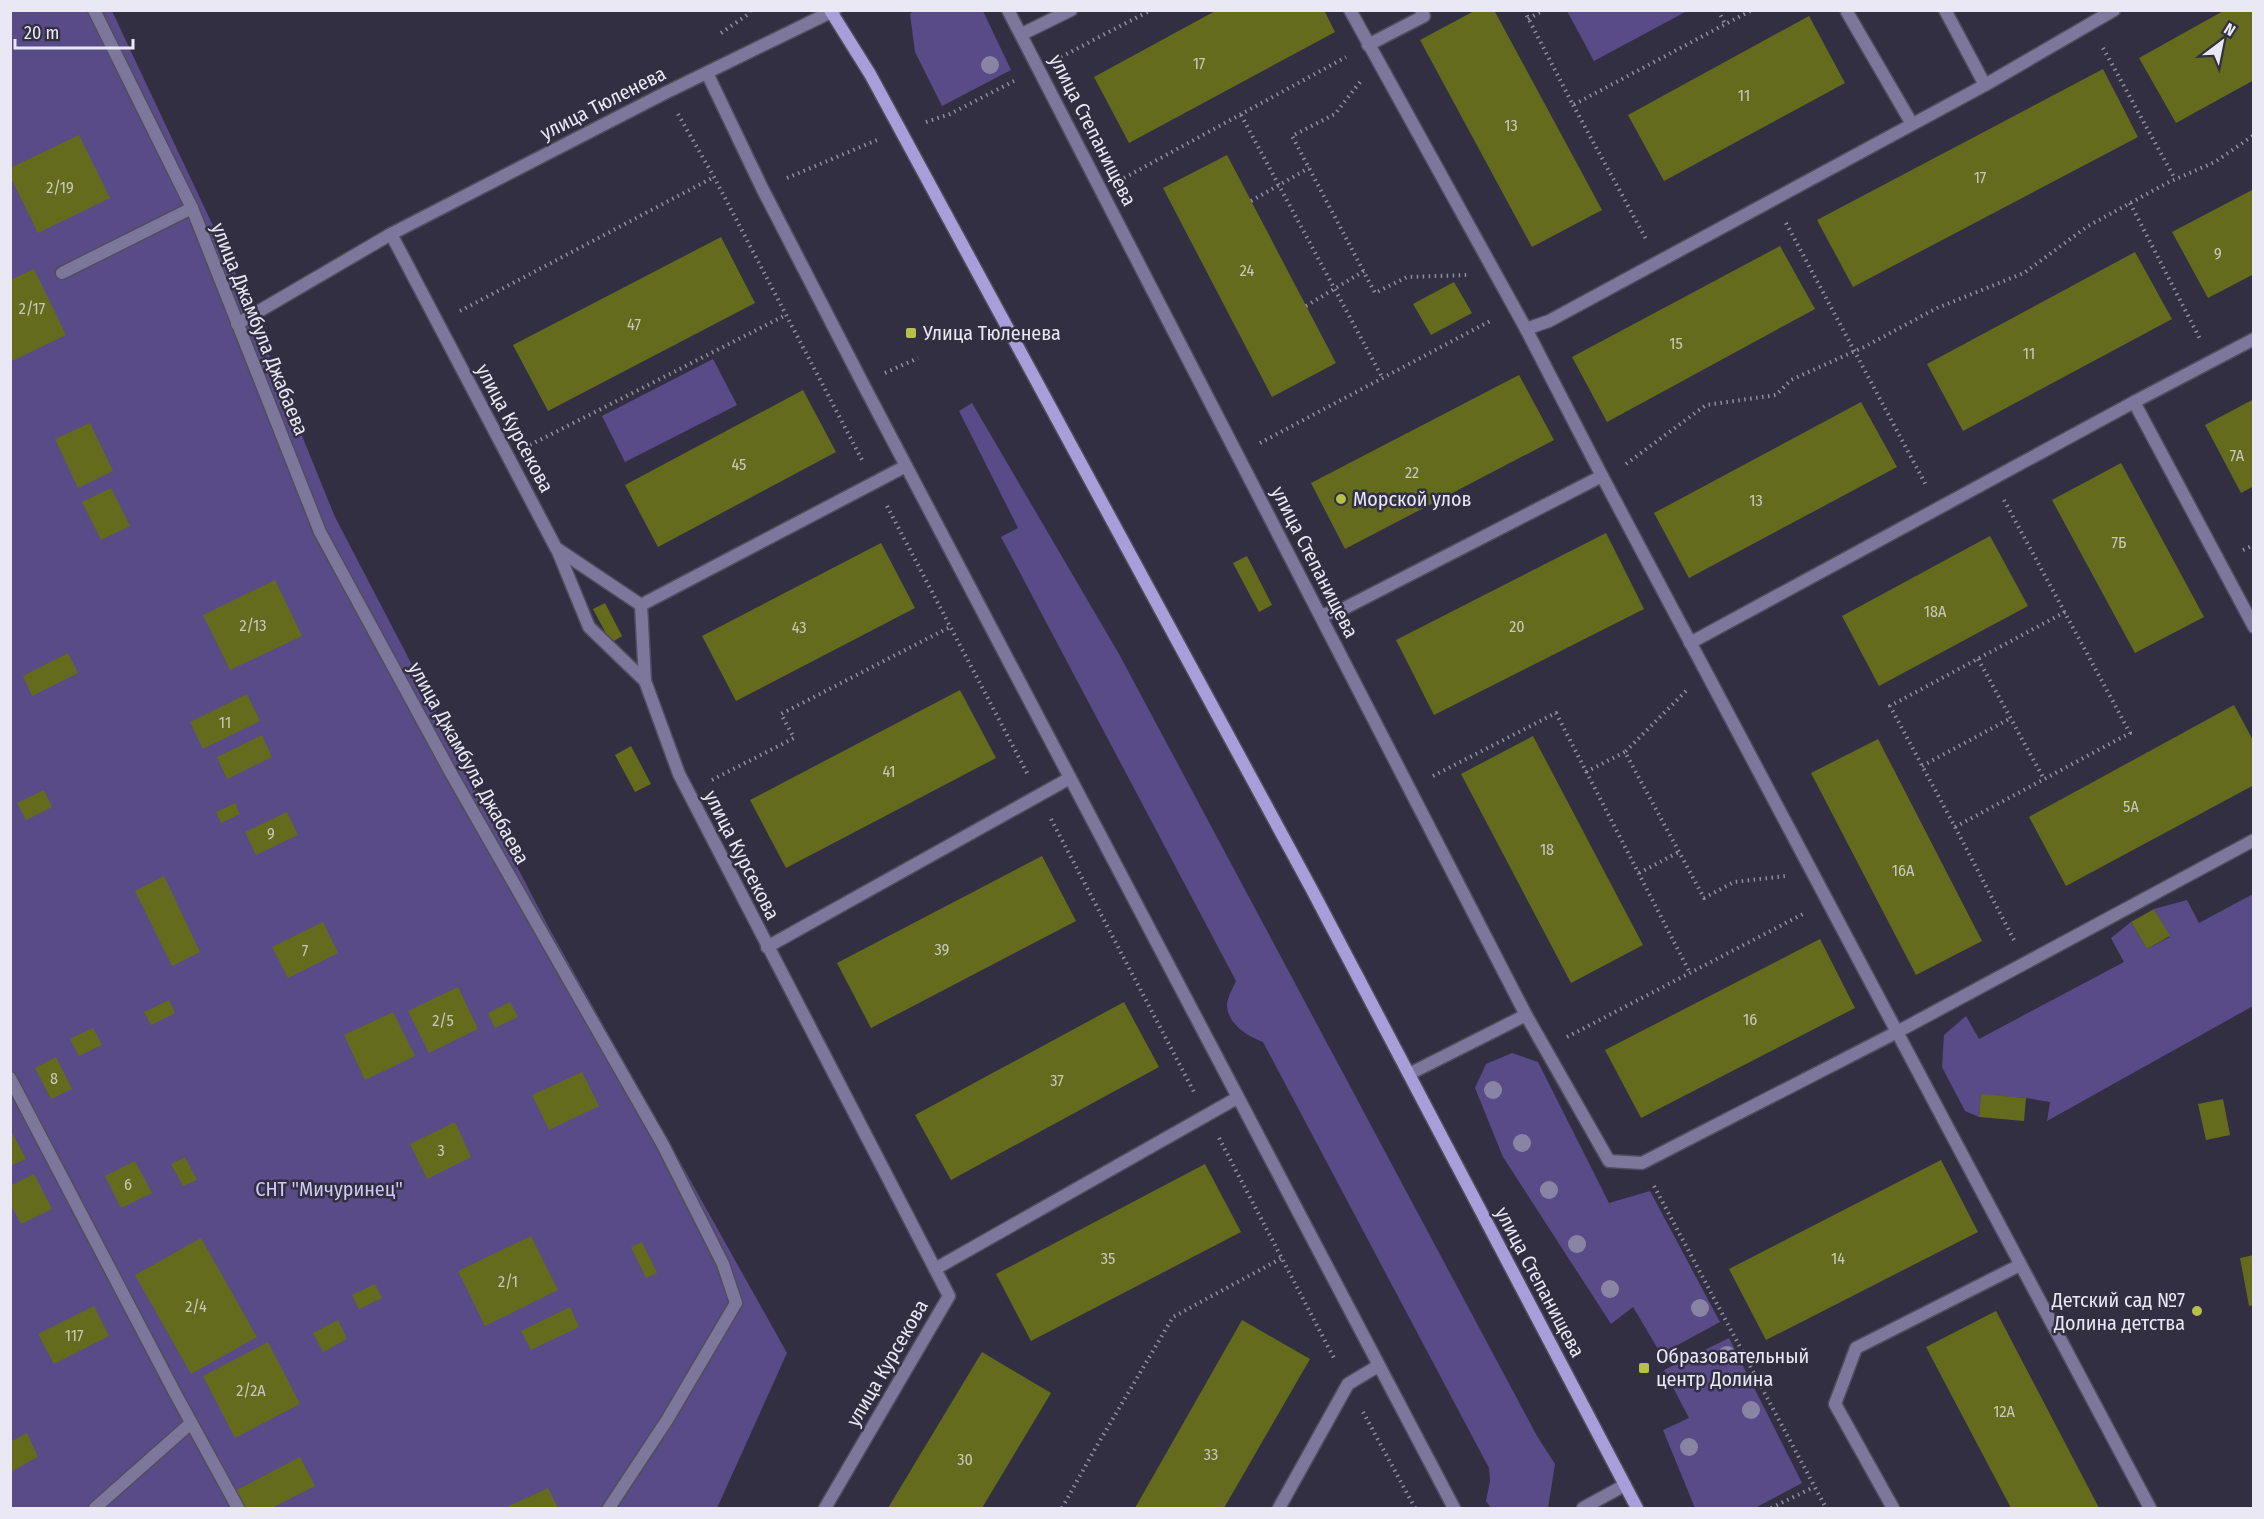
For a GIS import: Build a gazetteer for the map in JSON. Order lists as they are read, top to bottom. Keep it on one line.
{"streets":{"street":["улица Тюленева","улица Степанищева","улица Джамбула Джабаева","улица Курсекова"]},"crossings":[["улица Тюленева","улица Степанищева"],["улица Тюленева","улица Джамбула Джабаева"],["улица Тюленева","улица Курсекова"]],"parks":["СНТ \"Мичуринец\""],"places":{"transit":["Улица Тюленева","Образовательный центр Долина"],"other":["Морской улов","Детский сад №7 Долина детства"]},"house_numbers":["17","11","13","17","2/19","9","24","2/17","47","15","11","7А","45","22","13","7Б","18А","2/13","20","43","11","41","5А","9","18","16А","39","7","16","2/5","8","37","3","6","35","14","2/1","2/4","117","2/2А","12А","33","30"],"scale_bar":"20 m","north":"top right"}
